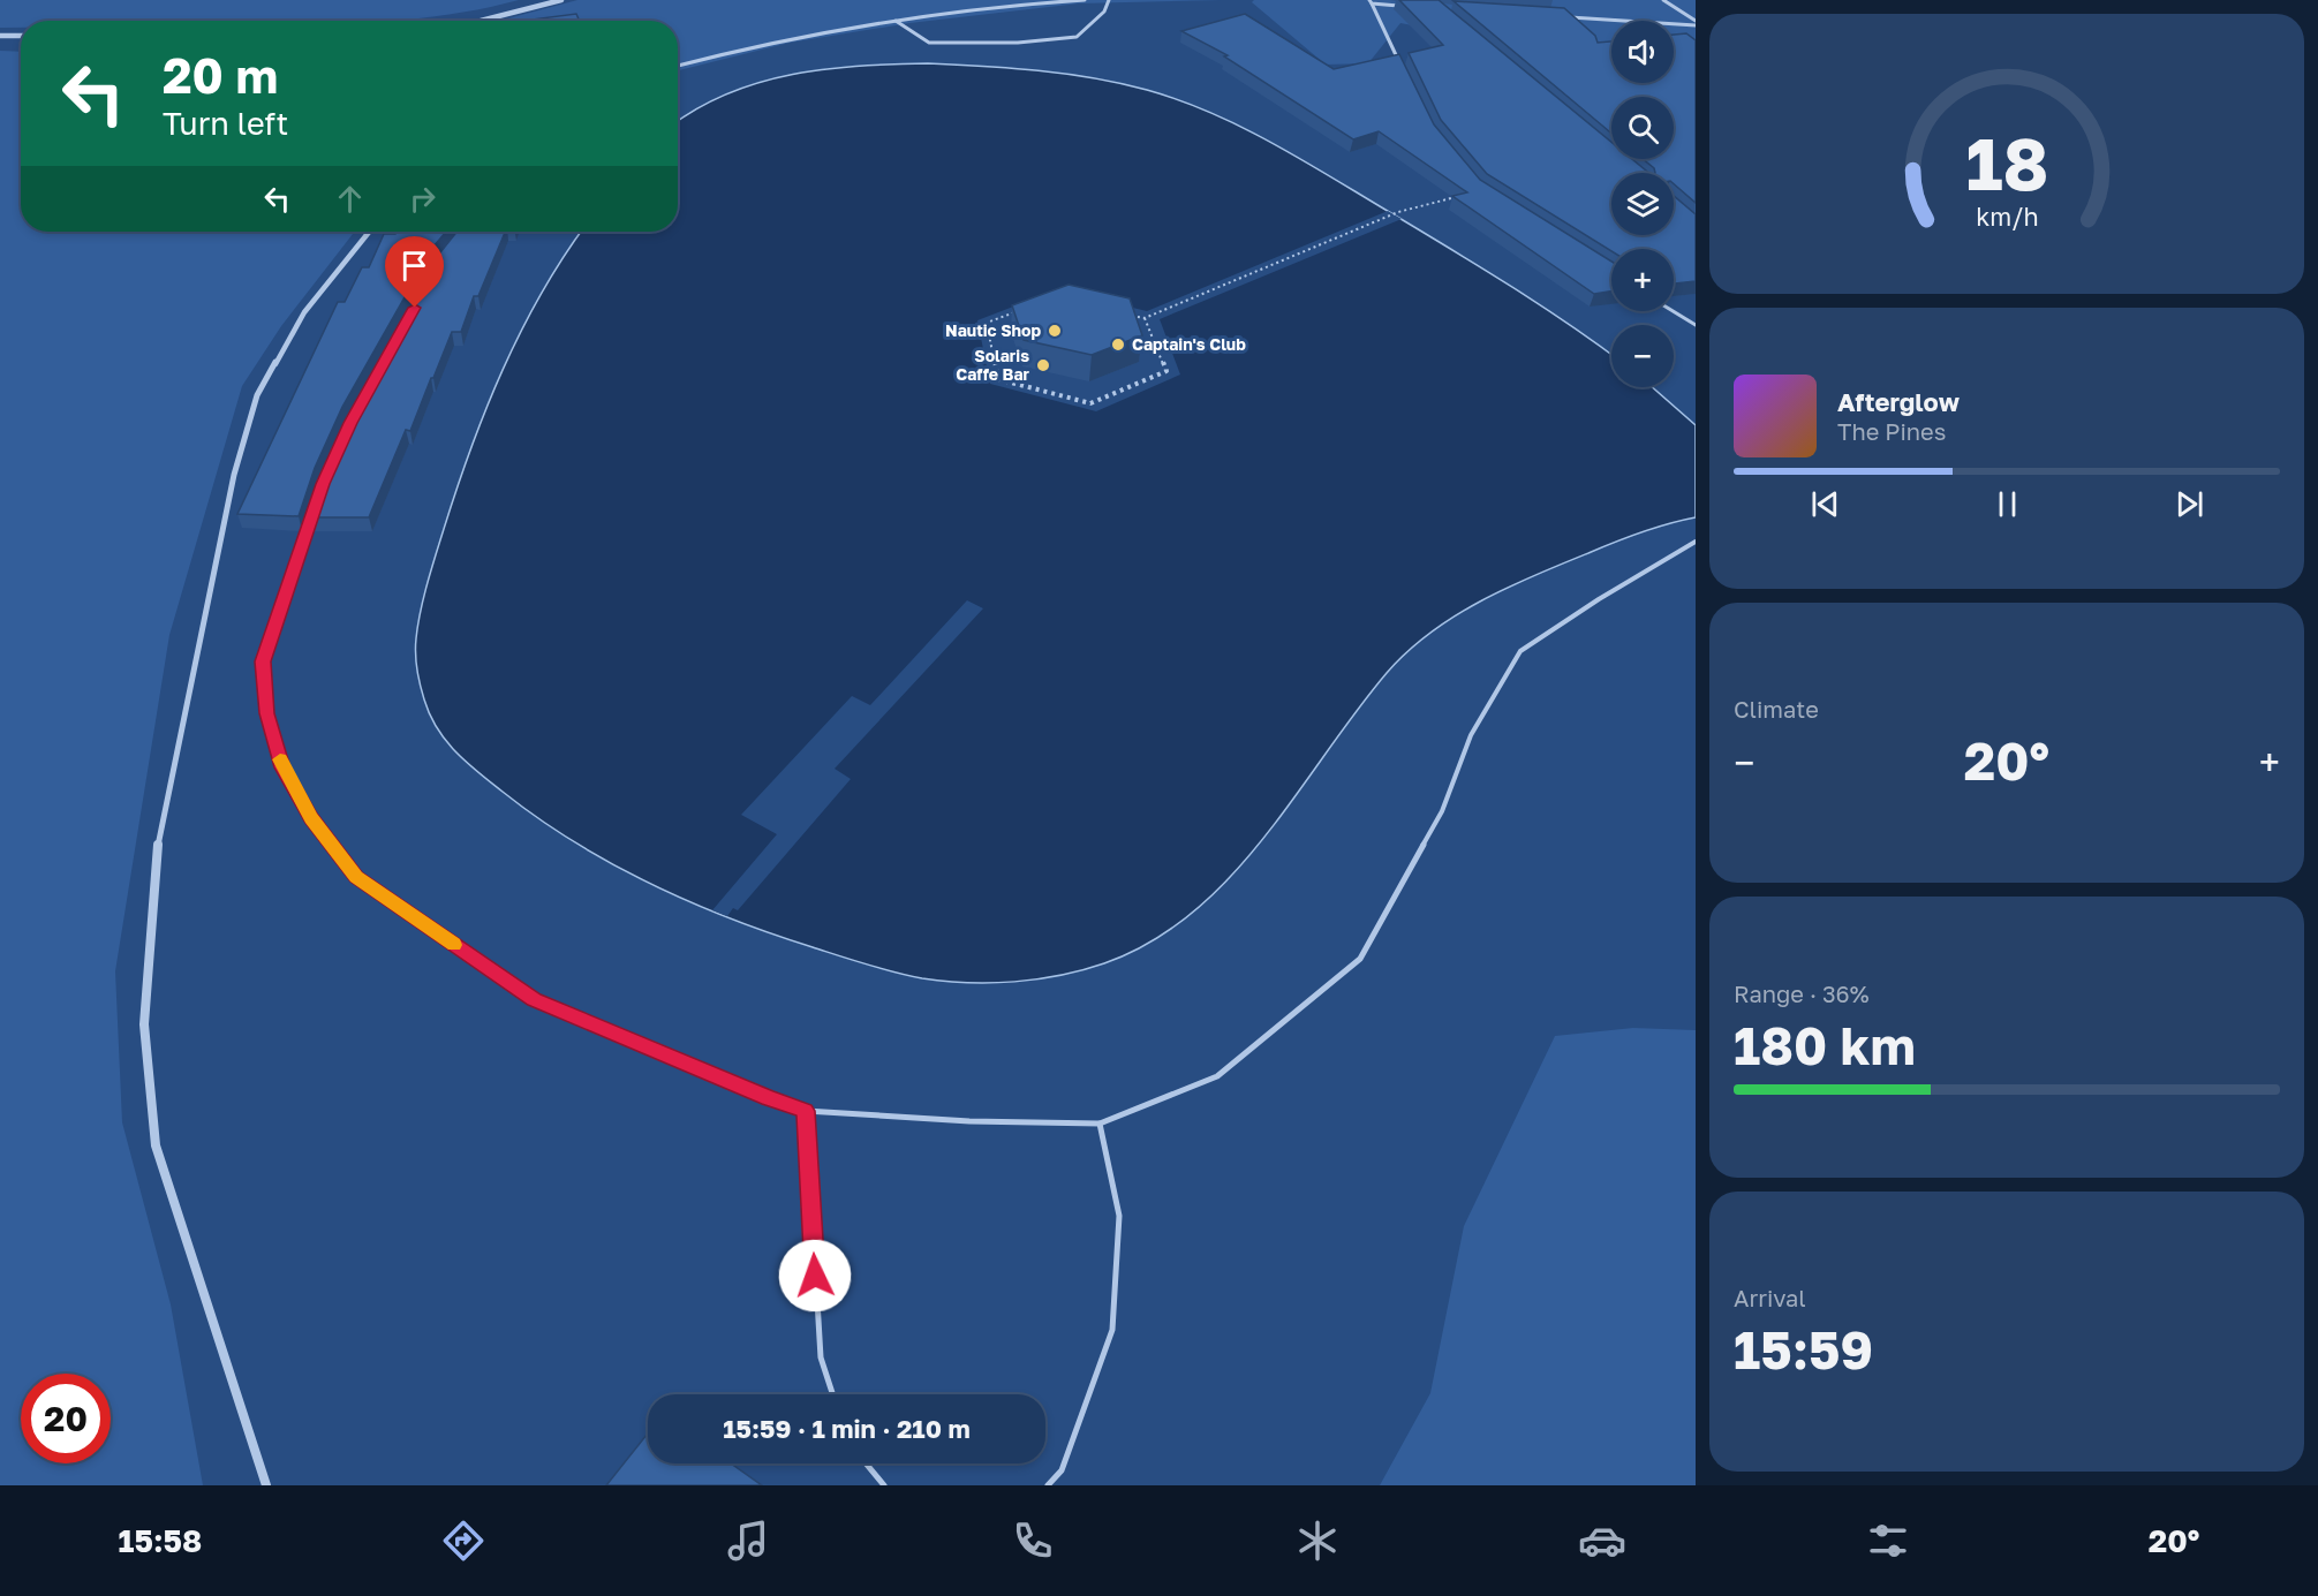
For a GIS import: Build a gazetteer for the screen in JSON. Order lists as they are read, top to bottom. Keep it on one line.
{"places":["Nautic Shop","Captain's Club","Solaris Caffe Bar"],"page":{"map_buttons":["+","−"],"turn":["20 m","Turn left"],"song":["Afterglow","The Pines"],"tile":["Climate",["Range · 36%","180 km"],["Arrival","15:59"]],"heat":["−","20°","+"],"limit":"20","trip":"15:59 · 1 min · 210 m","tabs":["15:58","20°"],"gauge":["18","km/h"]}}
